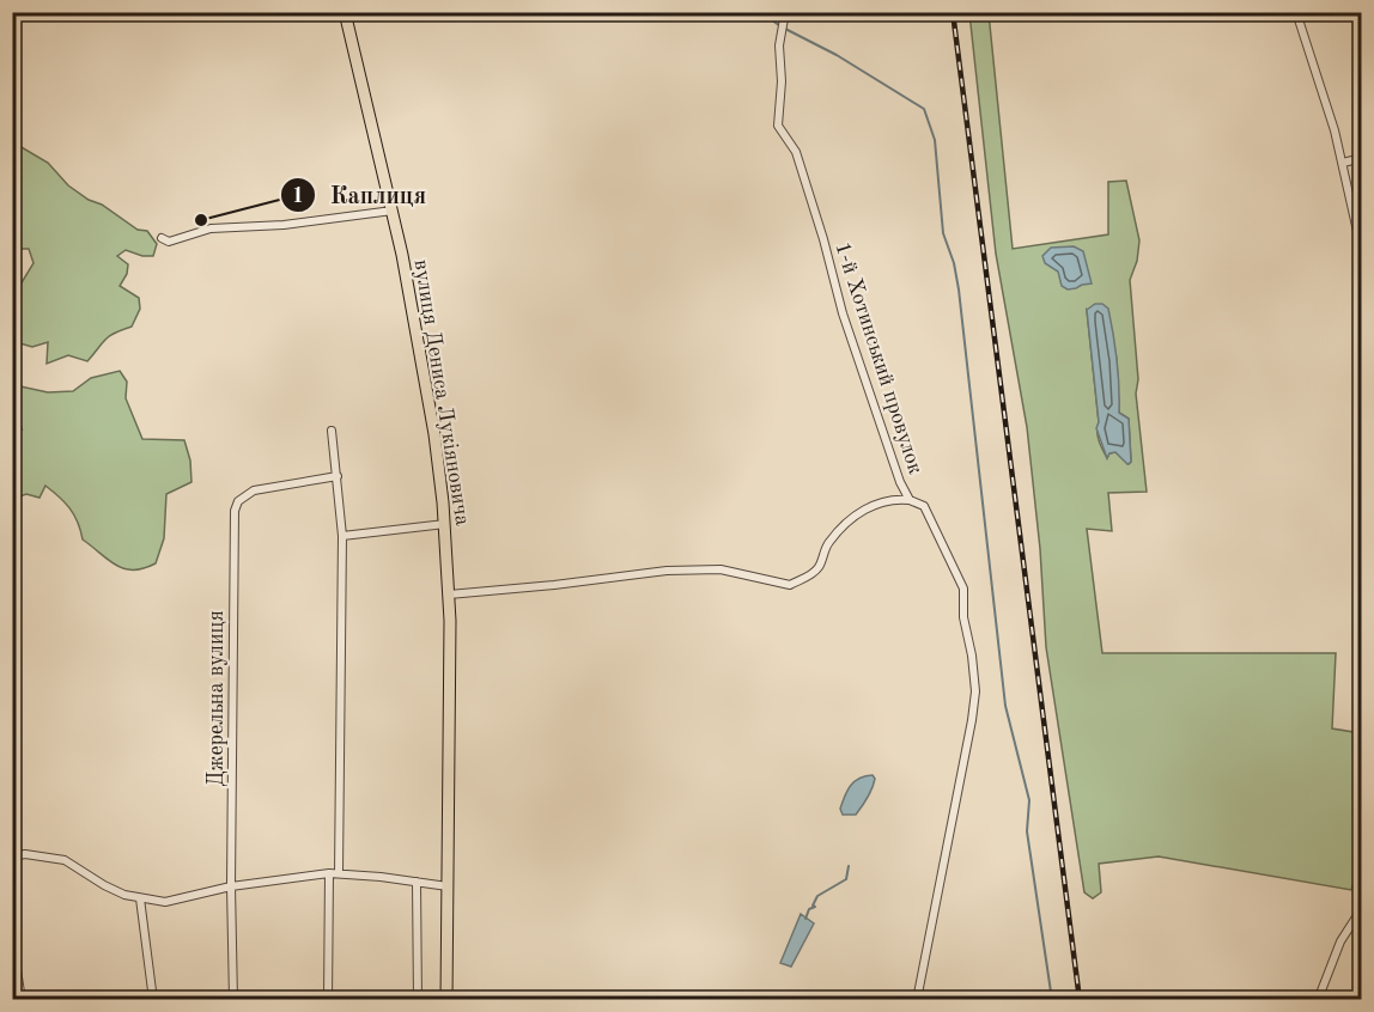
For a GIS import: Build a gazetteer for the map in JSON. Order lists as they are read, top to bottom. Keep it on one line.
{"streets":{"highway":["вулиця Дениса Лукіяновича"],"street":["1-й Хотинський провулок","Джерельна вулиця"]},"places":["Каплиця"]}
